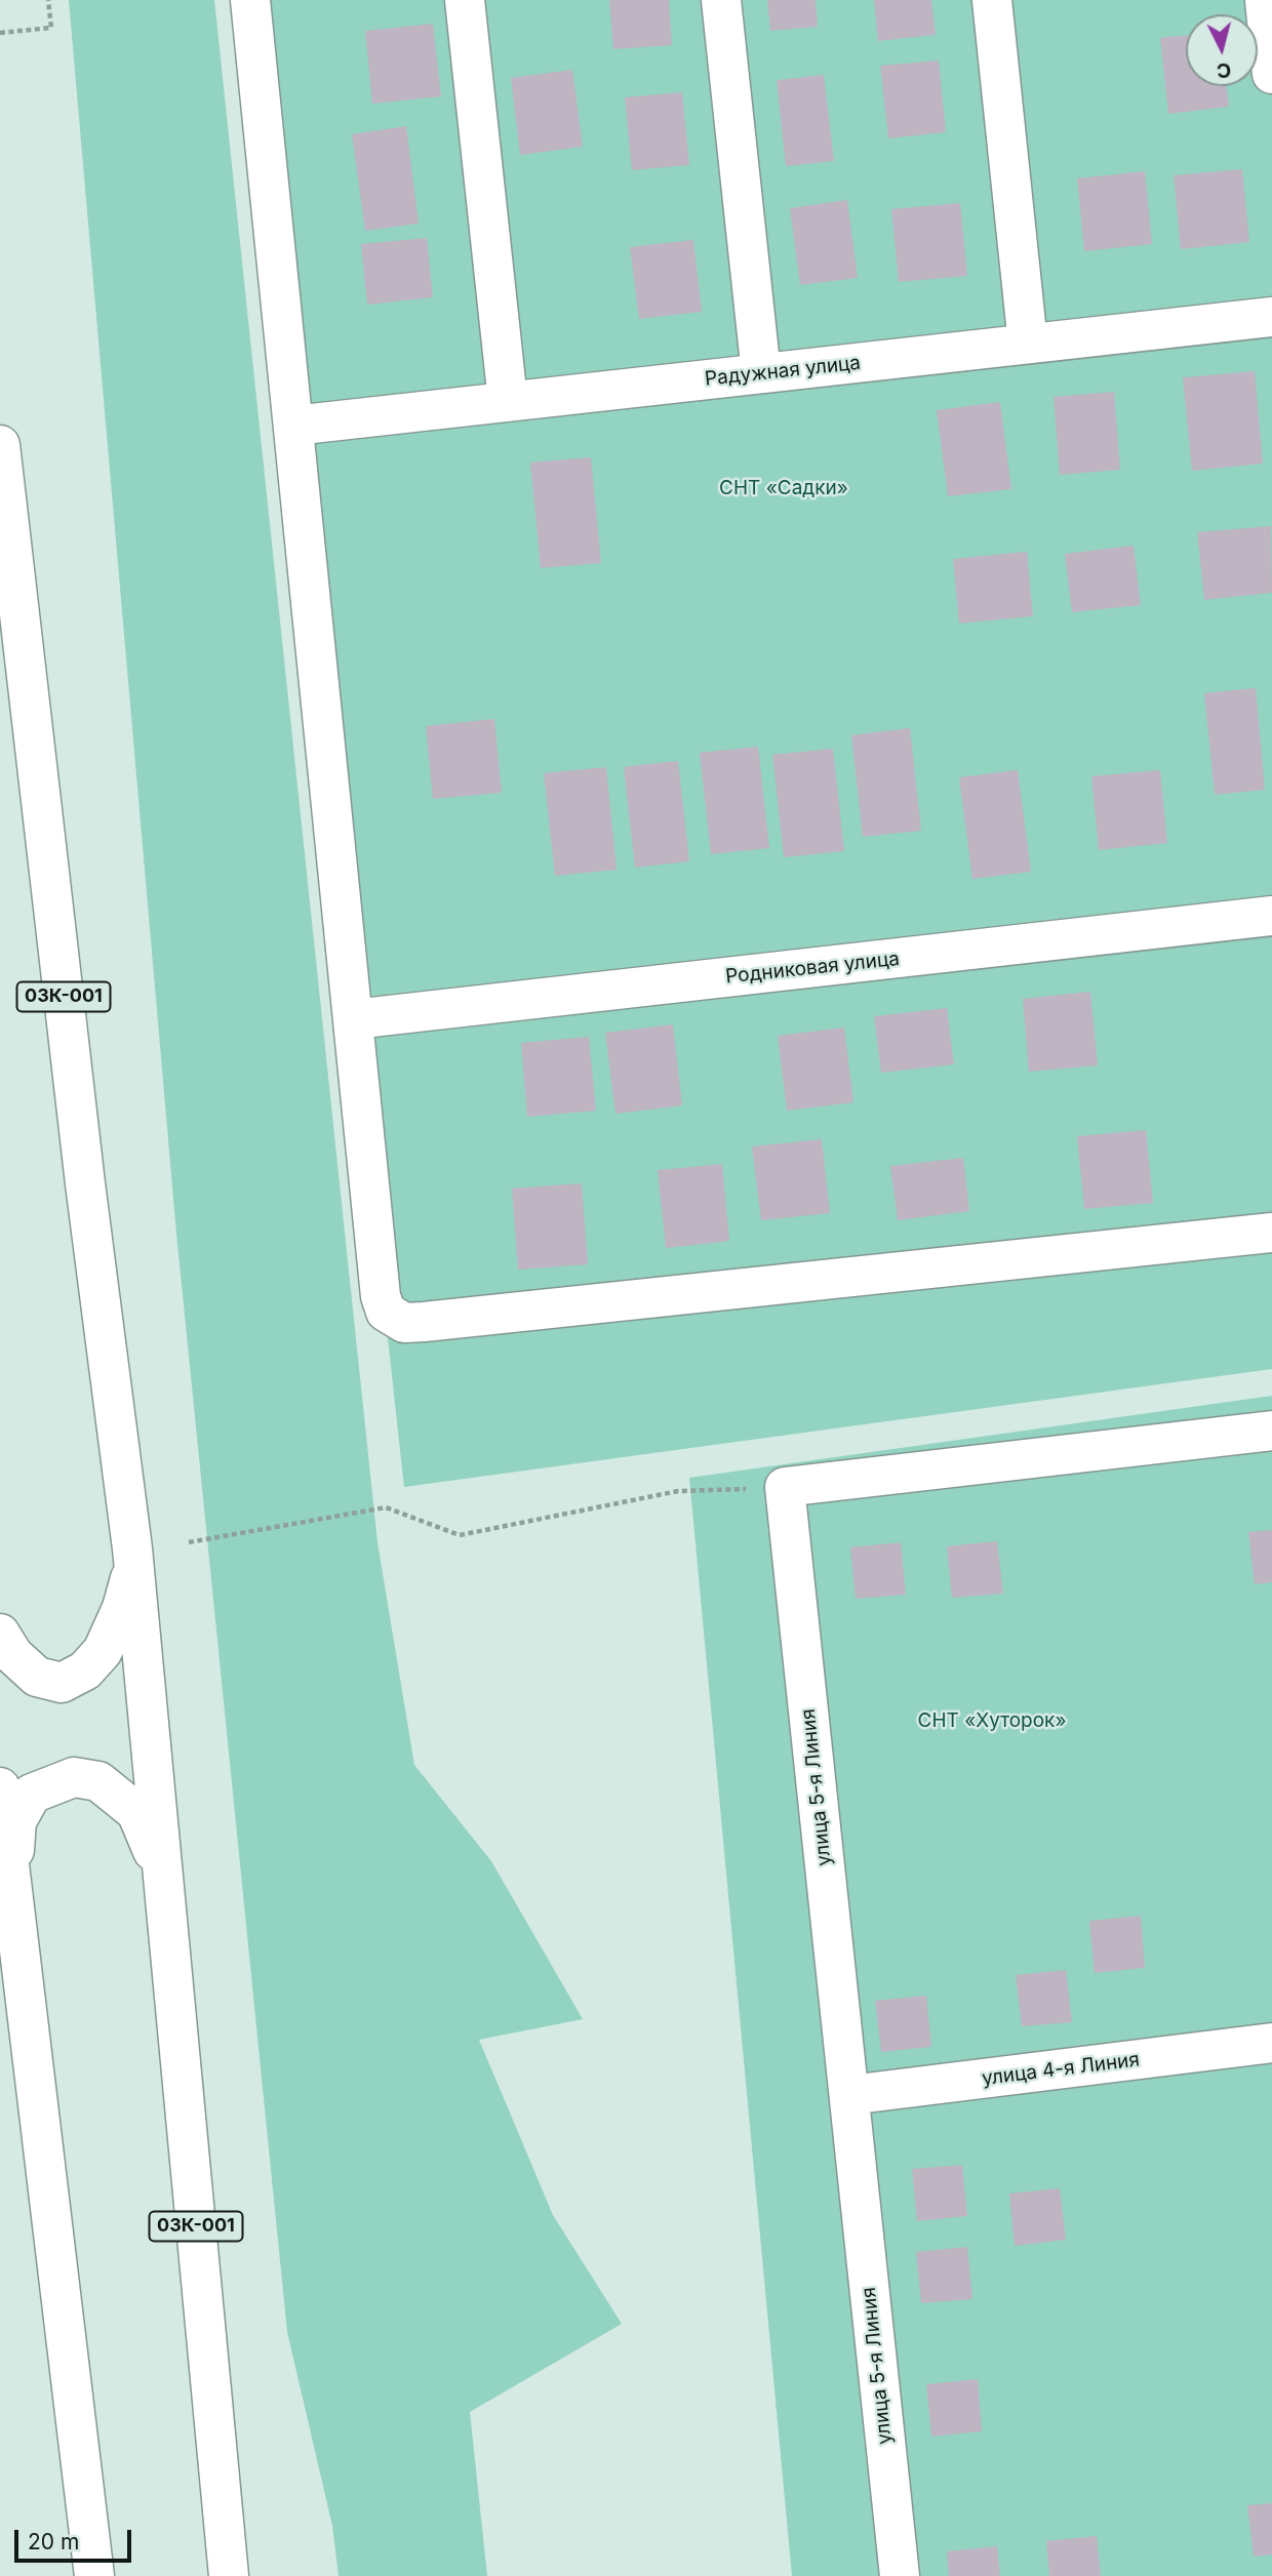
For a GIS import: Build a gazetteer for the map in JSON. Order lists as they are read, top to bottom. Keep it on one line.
{"streets":{"street":["Радужная улица","Родниковая улица","03К-001","улица 5-я Линия","улица 4-я Линия"]},"crossings":[["улица 5-я Линия","улица 4-я Линия"]],"parks":["СНТ «Садки»","СНТ «Хуторок»"],"scale_bar":"20 m","north":"bottom"}
